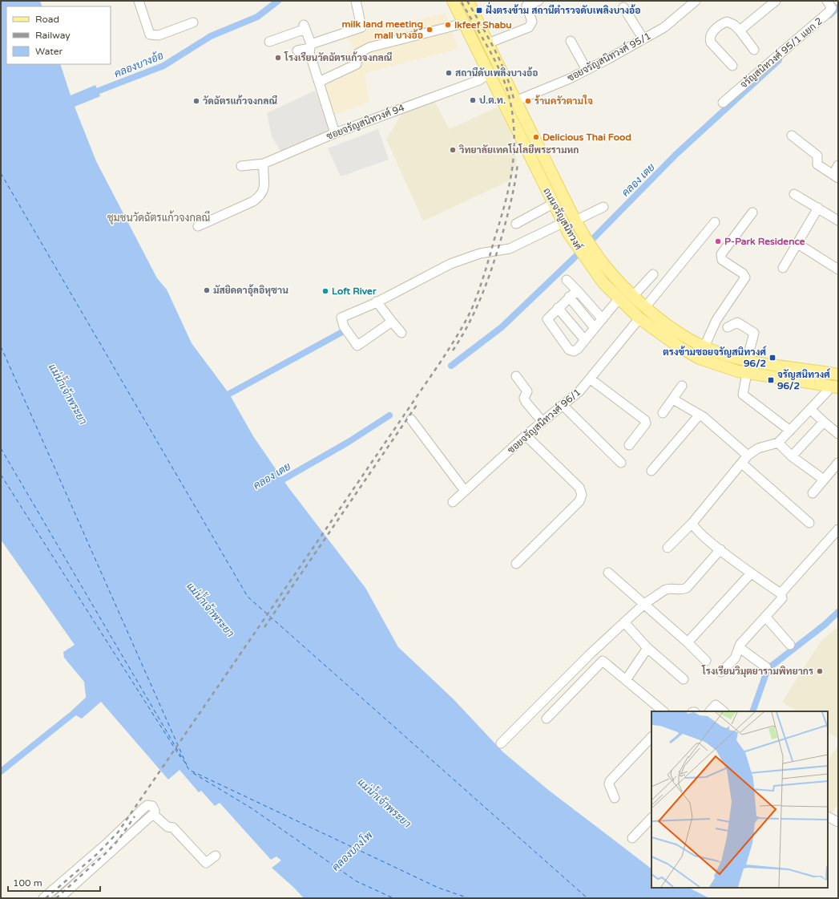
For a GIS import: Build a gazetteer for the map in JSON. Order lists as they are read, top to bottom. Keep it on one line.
{"streets":{"main road":["ถนนจรัญสนิทวงศ์"],"street":["จรัญสนิทวงศ์ 95/1 แยก 2","ซอยจรัญสนิทวงศ์ 95/1","ซอยจรัญสนิทวงศ์ 94","ซอยจรัญสนิทวงศ์ 96/1"]},"crossings":[["ซอยจรัญสนิทวงศ์ 95/1","ถนนจรัญสนิทวงศ์"],["ซอยจรัญสนิทวงศ์ 94","ถนนจรัญสนิทวงศ์"],["ถนนจรัญสนิทวงศ์","ซอยจรัญสนิทวงศ์ 96/1"]],"districts":["ชุมชนวัดฉัตรแก้วจงกลณี"],"water":["คลองบางอ้อ","คลอง เตย","แม่น้ำเจ้าพระยา","คลองบางโพ"],"places":{"transit":["ฝั่งตรงข้าม สถานีตำรวจดับเพลิงบางอ้อ","ตรงข้ามซอยจรัญสนิทวงศ์ 96/2","จรัญสนิทวงศ์ 96/2"],"other":["Ikfeef Shabu","milk land meeting mall บางอ้อ","โรงเรียนวัดฉัตรแก้วจงกลณี","สถานีดับเพลิงบางอ้อ","ป.ต.ท.","วัดฉัตรแก้วจงกลณี","ร้านครัวตามใจ","Delicious Thai Food","วิทยาลัยเทคโนโลยีพระรามหก","P-Park Residence","มัสยิดดาอุ้ลอิหุซาน","Loft River","โรงเรียนวิมุตยารามพิทยากร"]},"legend":["Road","Railway","Water"],"scale_bar":"100 m"}
